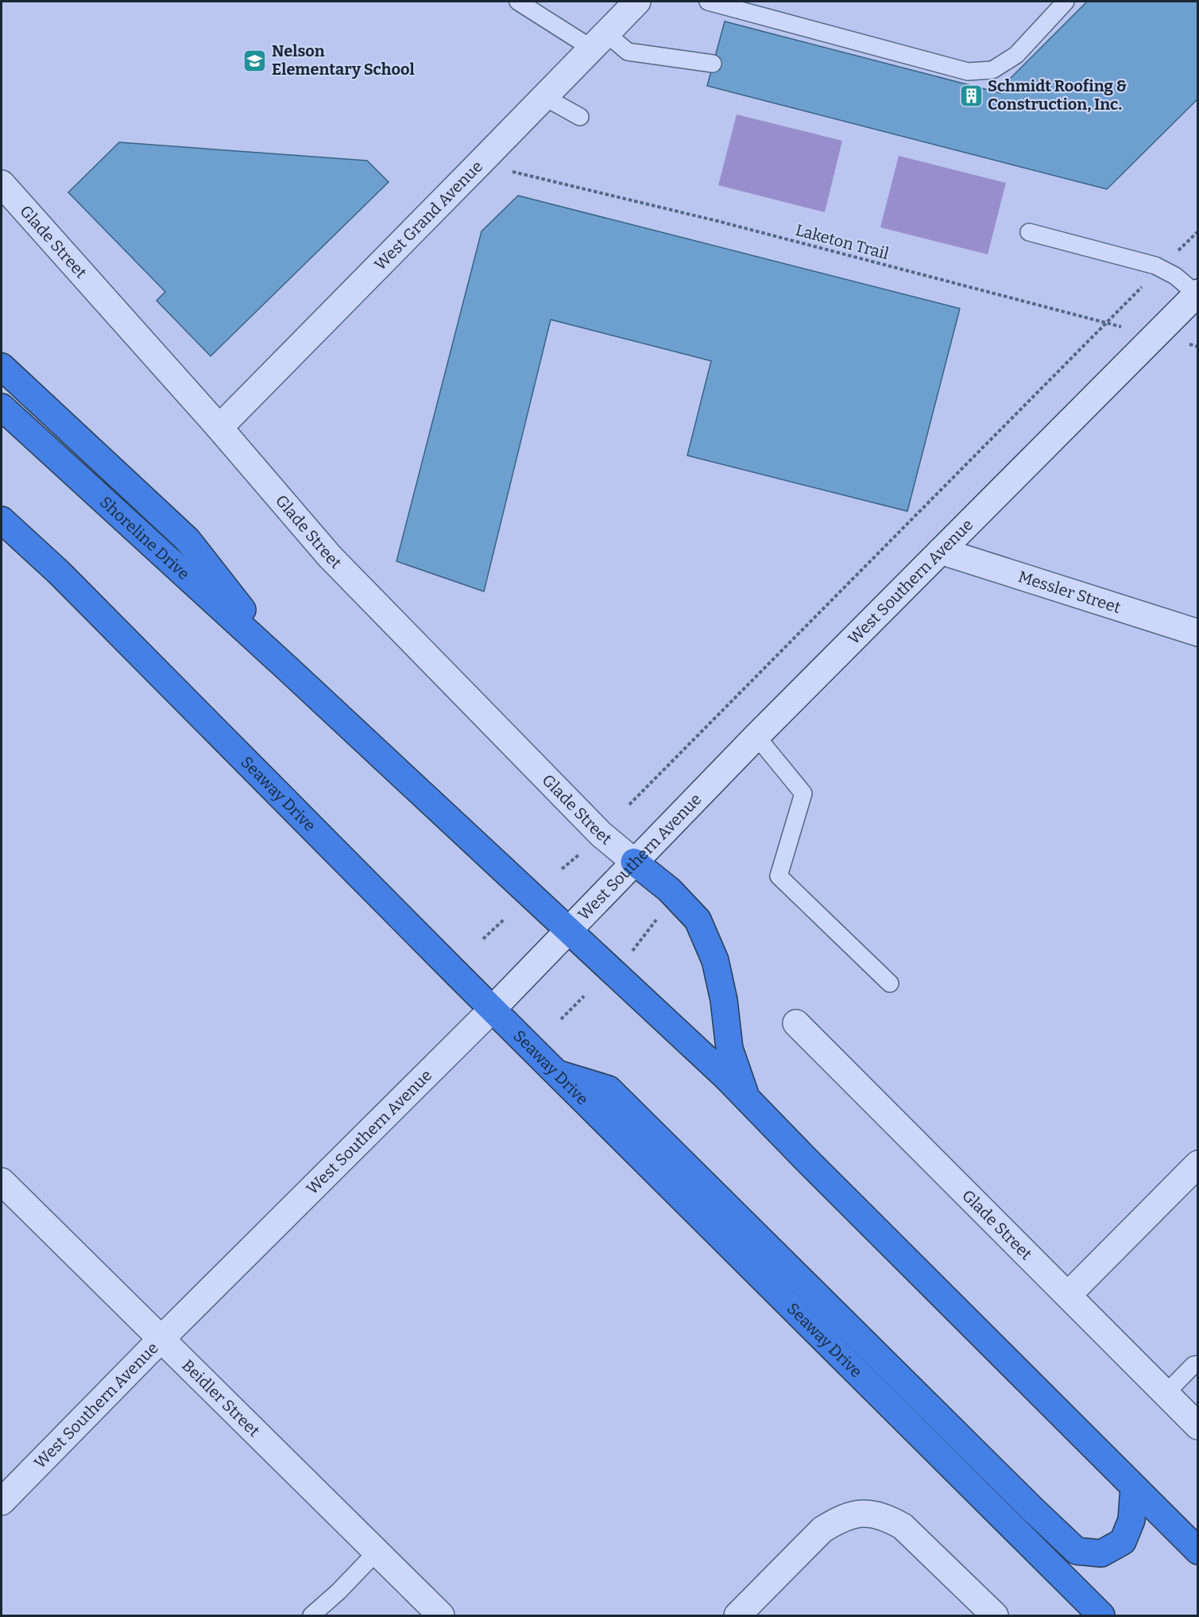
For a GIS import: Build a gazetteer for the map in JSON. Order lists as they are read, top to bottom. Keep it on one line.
{"streets":{"highway":["Shoreline Drive","Seaway Drive"],"street":["West Grand Avenue","Glade Street","West Southern Avenue","Messler Street","Beidler Street"],"path":["Laketon Trail"]},"crossings":[["West Grand Avenue","Glade Street"],["West Grand Avenue","Laketon Trail"],["Glade Street","West Southern Avenue"],["Laketon Trail","West Southern Avenue"],["West Southern Avenue","Messler Street"],["West Southern Avenue","Seaway Drive"],["West Southern Avenue","Beidler Street"]],"places":{"school or university":["Nelson Elementary School"],"building":["Schmidt Roofing & Construction, Inc."]}}
